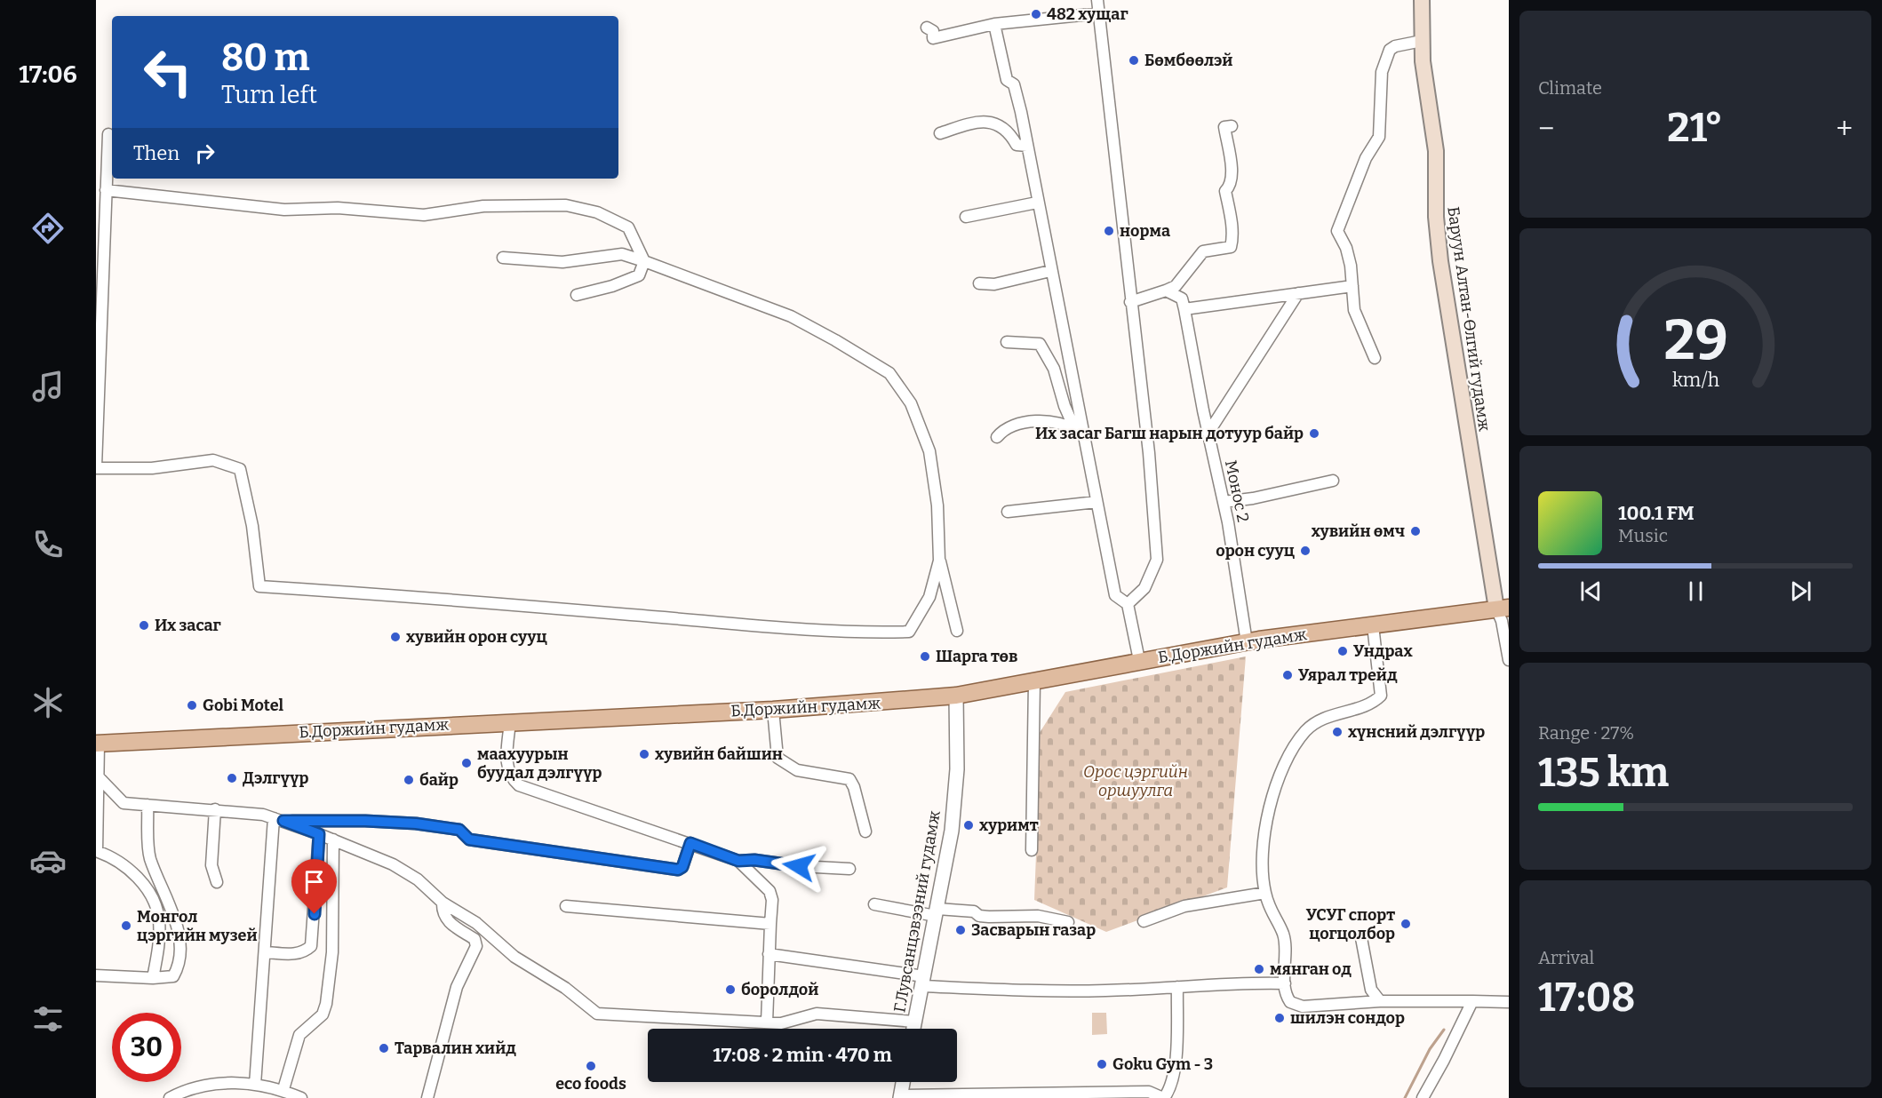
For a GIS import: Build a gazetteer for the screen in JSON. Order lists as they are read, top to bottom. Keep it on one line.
{"streets":{"main road":["Баруун Алтан-Өлгий гудамж","Б.Доржийн гудамж"],"street":["Монос 2","Г.Лувсанцэвээний гудамж"]},"crossings":[["Баруун Алтан-Өлгий гудамж","Б.Доржийн гудамж"],["Монос 2","Б.Доржийн гудамж"],["Б.Доржийн гудамж","Г.Лувсанцэвээний гудамж"]],"parks":["Орос цэргийн оршуулга"],"places":["482 хущаг","Бөмбөөлэй","норма","Их засаг Багш нарын дотуур байр","хувийн өмч","орон сууц","Их засаг","хувийн орон сууц","Ундрах","Шарга төв","Уярал трейд","Gobi Motel","хүнсний дэлгүүр","хувийн байшин","маахуурын буудал дэлгүүр","Дэлгүүр","байр","хуримт","УСУГ спорт цогцолбор","Монгол цэргийн музей","Засварын газар","мянган од","боролдой","шилэн сондор","Тарвалин хийд","Goku Gym - 3","eco foods"],"page":{"tabs":"17:06","tile":["Climate",["Range · 27%","135 km"],["Arrival","17:08"]],"turn":["80 m","Turn left"],"heat":["−","21°","+"],"then":"Then","song":["100.1 FM","Music"],"limit":"30","trip":"17:08 · 2 min · 470 m","gauge":["29","km/h"]}}
